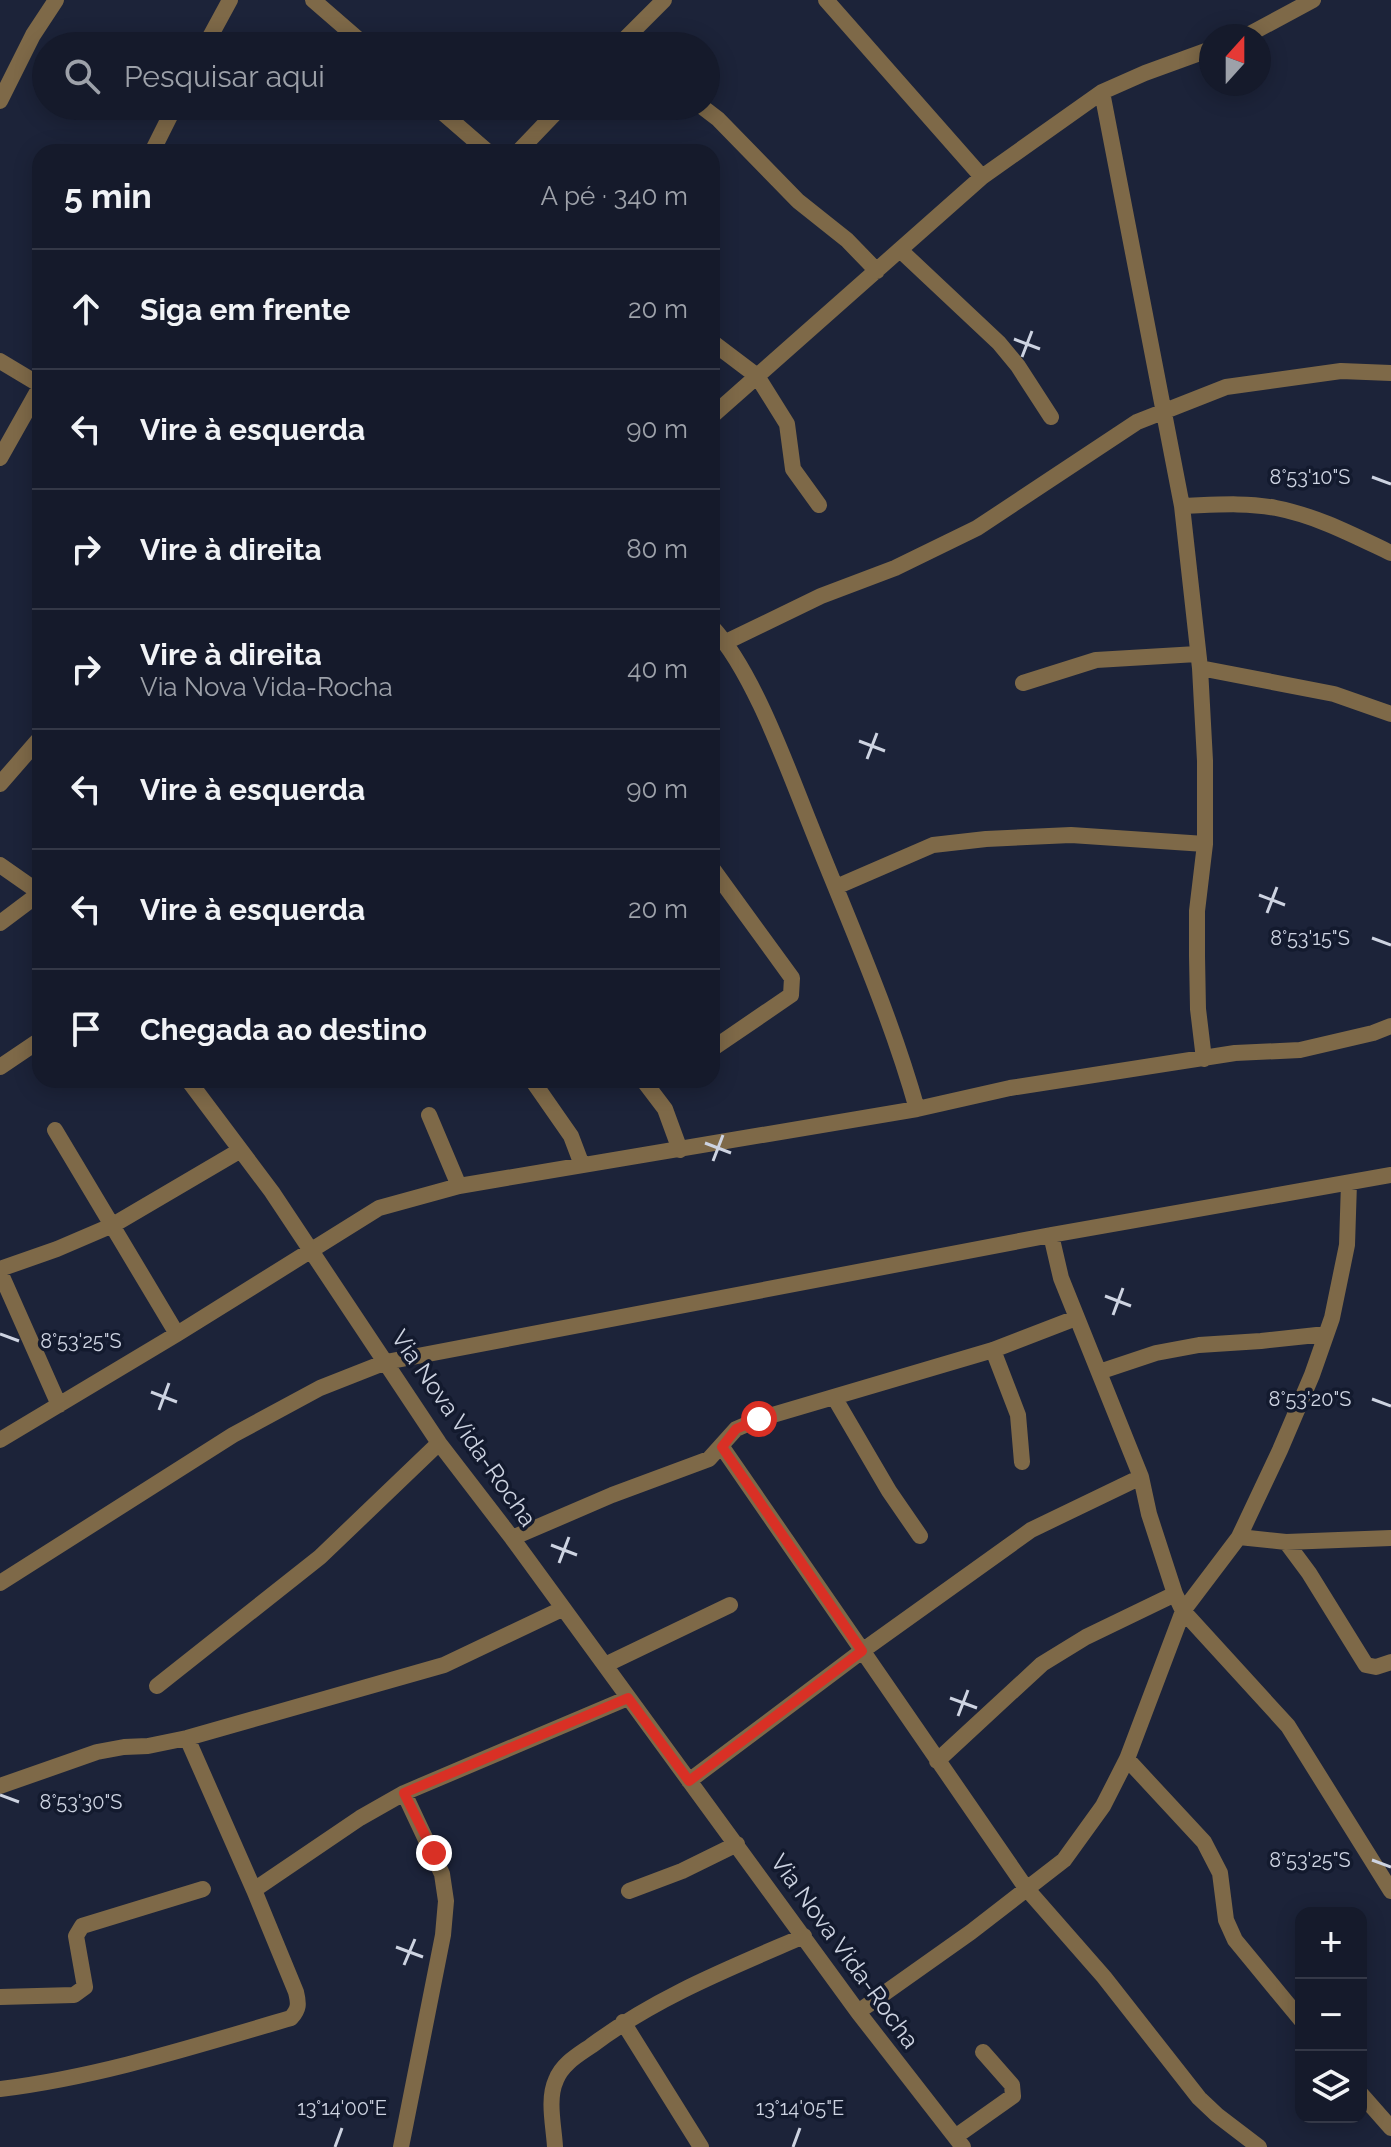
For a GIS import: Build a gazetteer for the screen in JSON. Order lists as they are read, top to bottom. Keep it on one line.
{"streets":{"street":["Via Nova Vida-Rocha"]},"north":"top","page":{"search":"Pesquisar aqui","heading":["5 min","A pé · 340 m"],"list":[["Siga em frente","20 m"],["Vire à esquerda","90 m"],["Vire à direita","80 m"],["Vire à direita","Via Nova Vida-Rocha","40 m"],["Vire à esquerda","90 m"],["Vire à esquerda","20 m"],"Chegada ao destino"],"map_buttons":["+","−"]},"coordinates":["8°53'10\"S","8°53'15\"S","8°53'25\"S","8°53'20\"S","8°53'30\"S","13°14'00\"E","13°14'05\"E"]}
